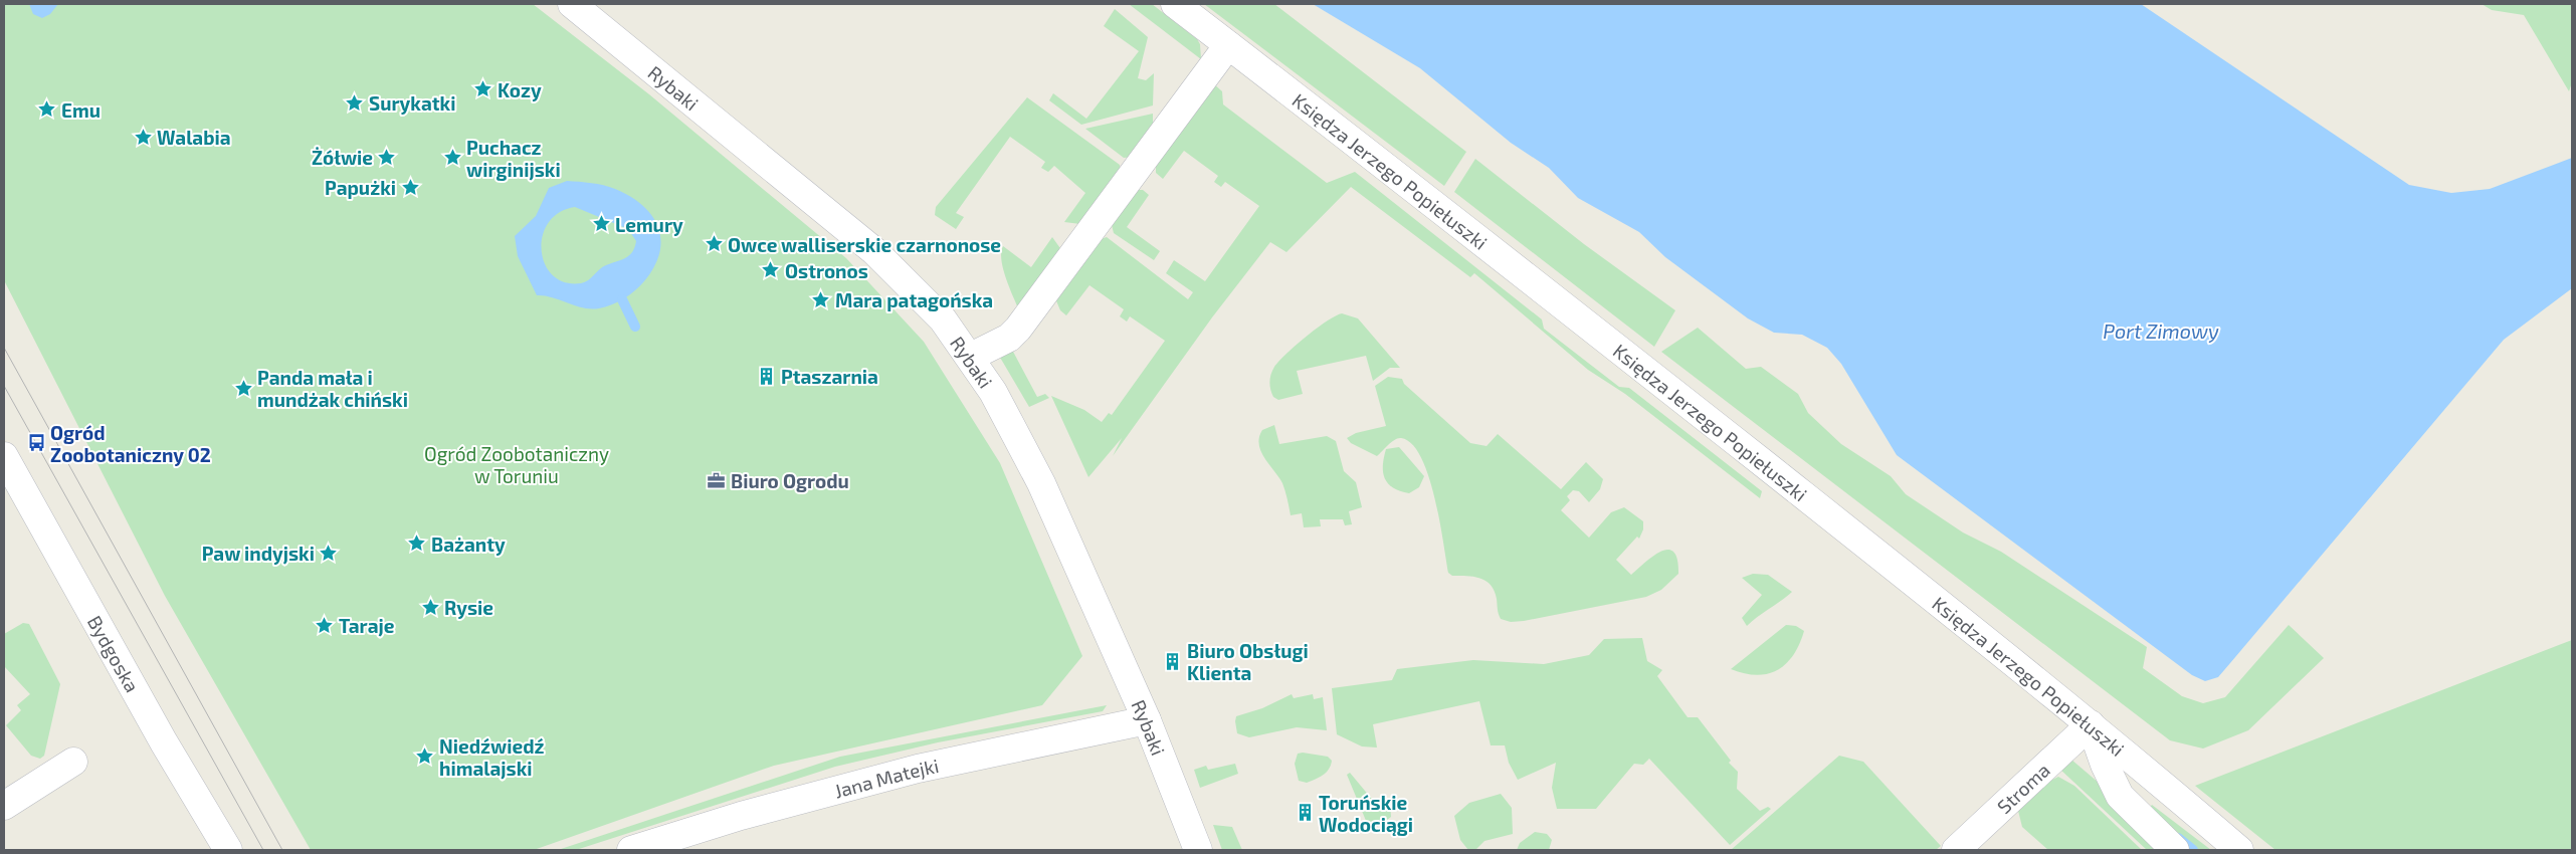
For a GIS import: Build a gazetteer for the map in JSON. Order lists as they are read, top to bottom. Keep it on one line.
{"streets":{"street":["Rybaki","Księdza Jerzego Popiełuszki","Bydgoska","Jana Matejki","Stroma"]},"crossings":[["Rybaki","Jana Matejki"],["Księdza Jerzego Popiełuszki","Stroma"]],"water":["Port Zimowy"],"parks":["Ogród Zoobotaniczny w Toruniu"],"places":{"place":["Kozy","Surykatki","Emu","Walabia","Żółwie","Puchacz wirginijski","Papużki","Lemury","Owce walliserskie czarnonose","Ostronos","Mara patagońska","Panda mała i mundżak chiński","Bażanty","Paw indyjski","Rysie","Taraje","Niedźwiedź himalajski"],"building":["Ptaszarnia","Biuro Obsługi Klienta","Toruńskie Wodociągi"],"bus stop":["Ogród Zoobotaniczny 02"],"office":["Biuro Ogrodu"]}}
